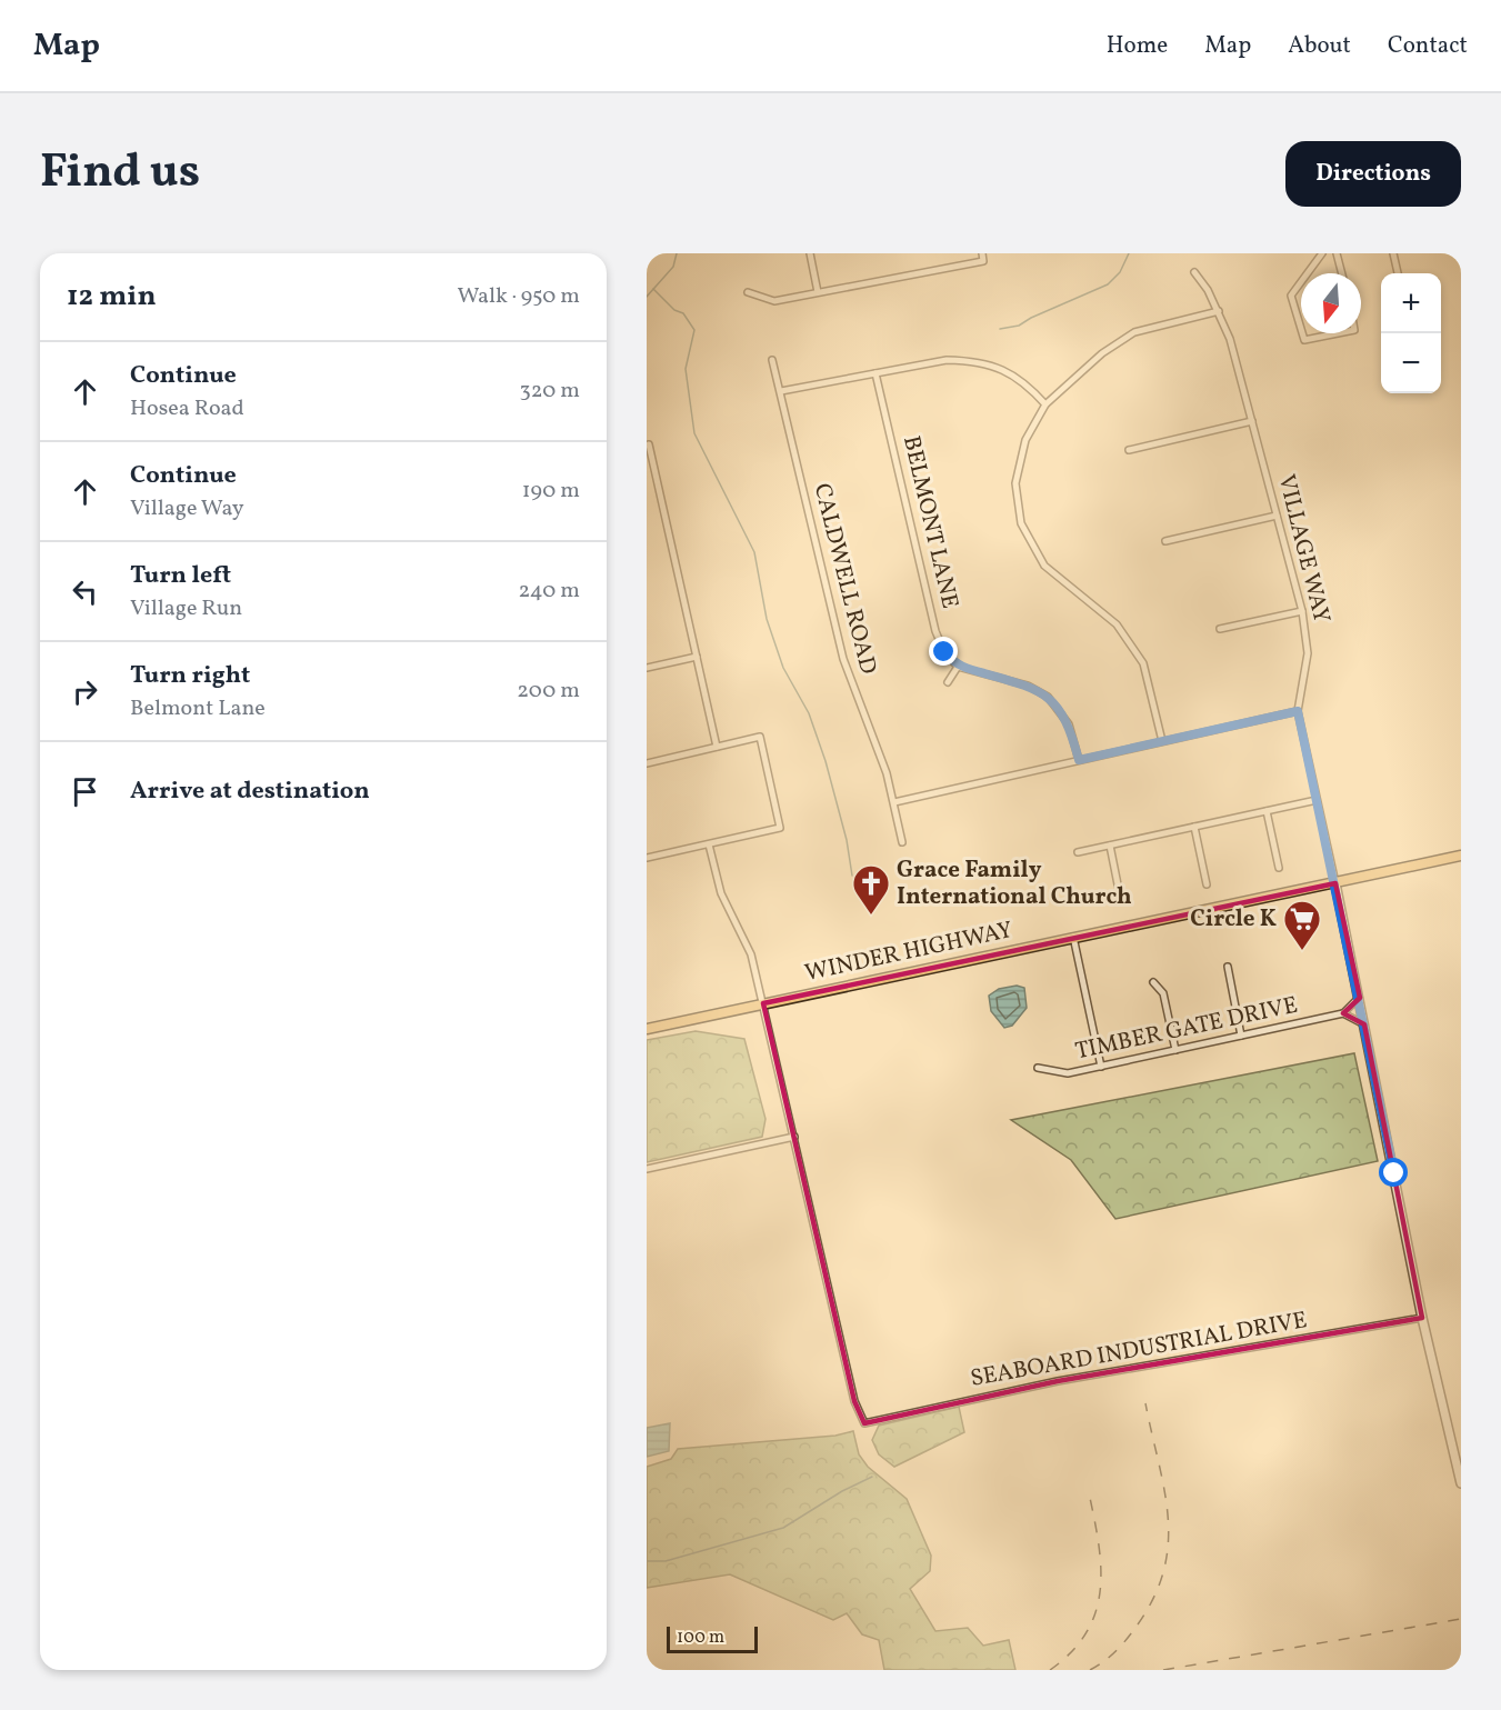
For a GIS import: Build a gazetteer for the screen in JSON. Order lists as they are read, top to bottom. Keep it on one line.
{"streets":{"main road":["WINDER HIGHWAY"],"street":["BELMONT LANE","VILLAGE WAY","CALDWELL ROAD","TIMBER GATE DRIVE","SEABOARD INDUSTRIAL DRIVE"]},"crossings":[["VILLAGE WAY","WINDER HIGHWAY"]],"places":{"church":["Grace Family International Church"],"supermarket":["Circle K"]},"scale_bar":"100 m","north":"bottom","page":{"header":"Map","nav":["Home","Map","About","Contact"],"title":"Find us","buttons":"Directions","heading":["12 min","Walk · 950 m"],"map_buttons":["+","−"],"list":[["Continue","Hosea Road","320 m"],["Continue","Village Way","190 m"],["Turn left","Village Run","240 m"],["Turn right","Belmont Lane","200 m"],"Arrive at destination"],"scale":"100 m"}}
